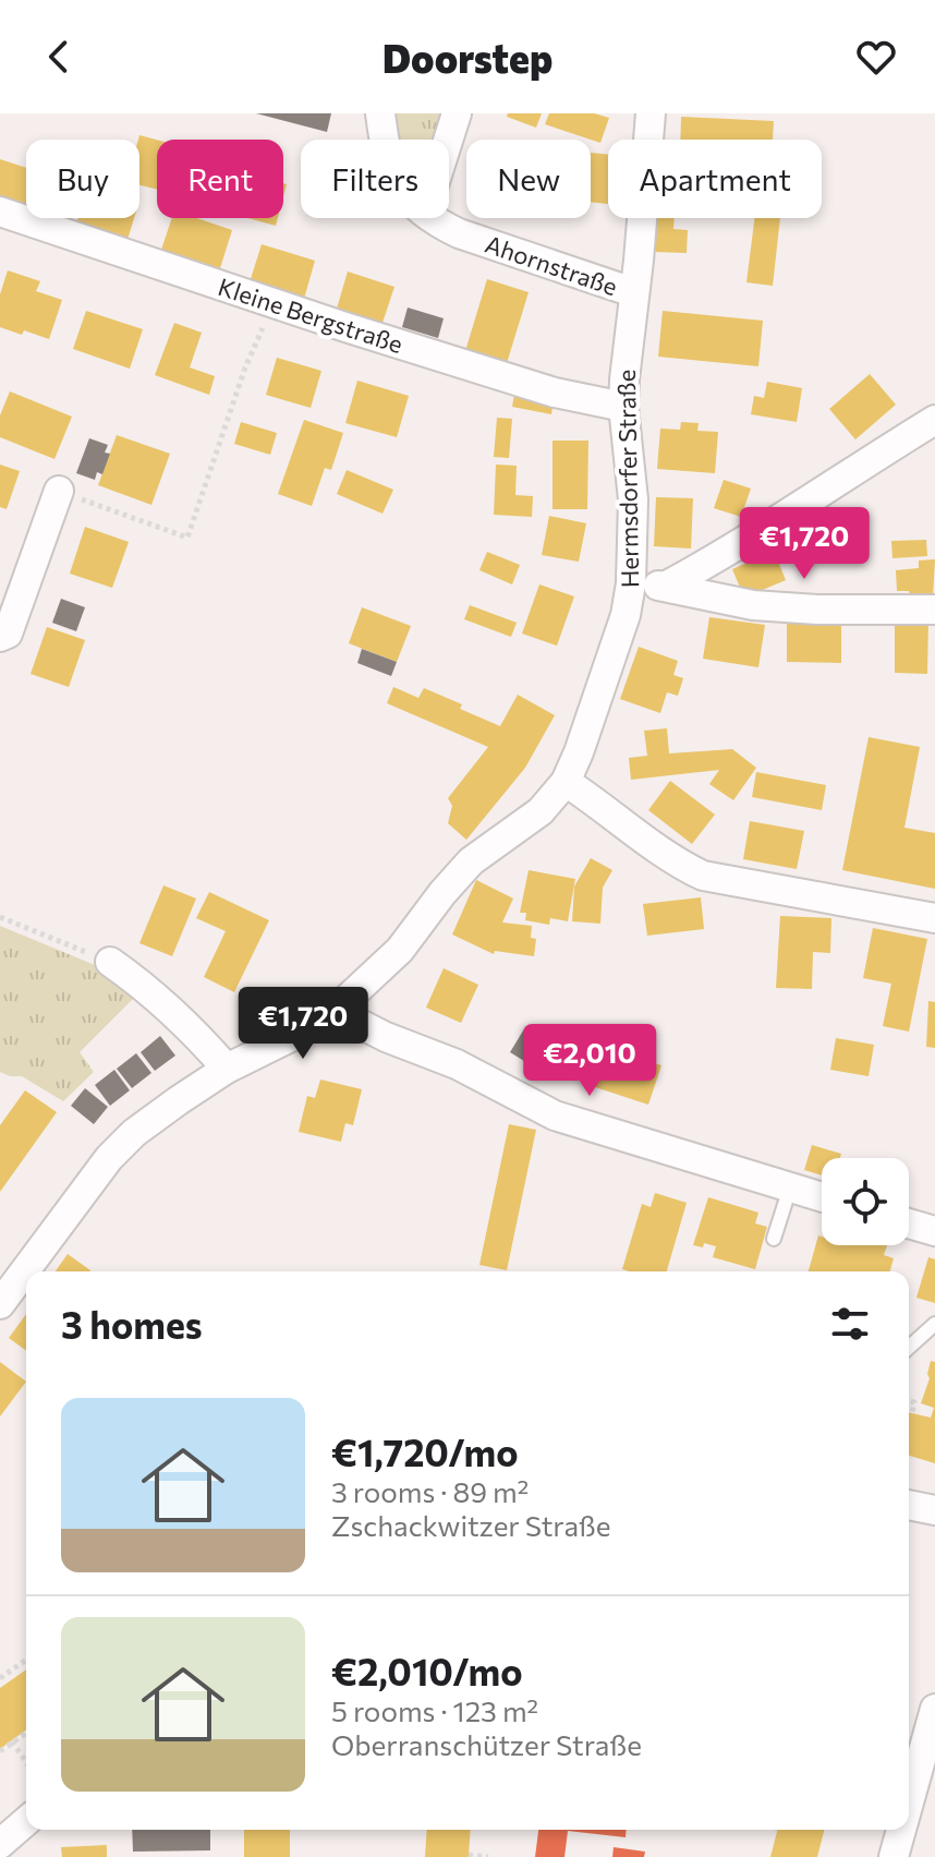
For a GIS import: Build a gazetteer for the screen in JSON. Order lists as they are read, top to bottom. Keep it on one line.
{"streets":{"street":["Ahornstraße","Kleine Bergstraße","Hermsdorfer Straße"]},"crossings":[["Ahornstraße","Hermsdorfer Straße"],["Kleine Bergstraße","Hermsdorfer Straße"]],"page":{"header":"Doorstep","chip":["Buy","Rent","Filters","New","Apartment"],"price":["€1,720","€1,720","€2,010"],"heading":"3 homes","list":[{"name":"€1,720/mo","note":"3 rooms · 89 m² · Zschackwitzer Straße"},{"name":"€2,010/mo","note":"5 rooms · 123 m² · Oberranschützer Straße"}]}}
